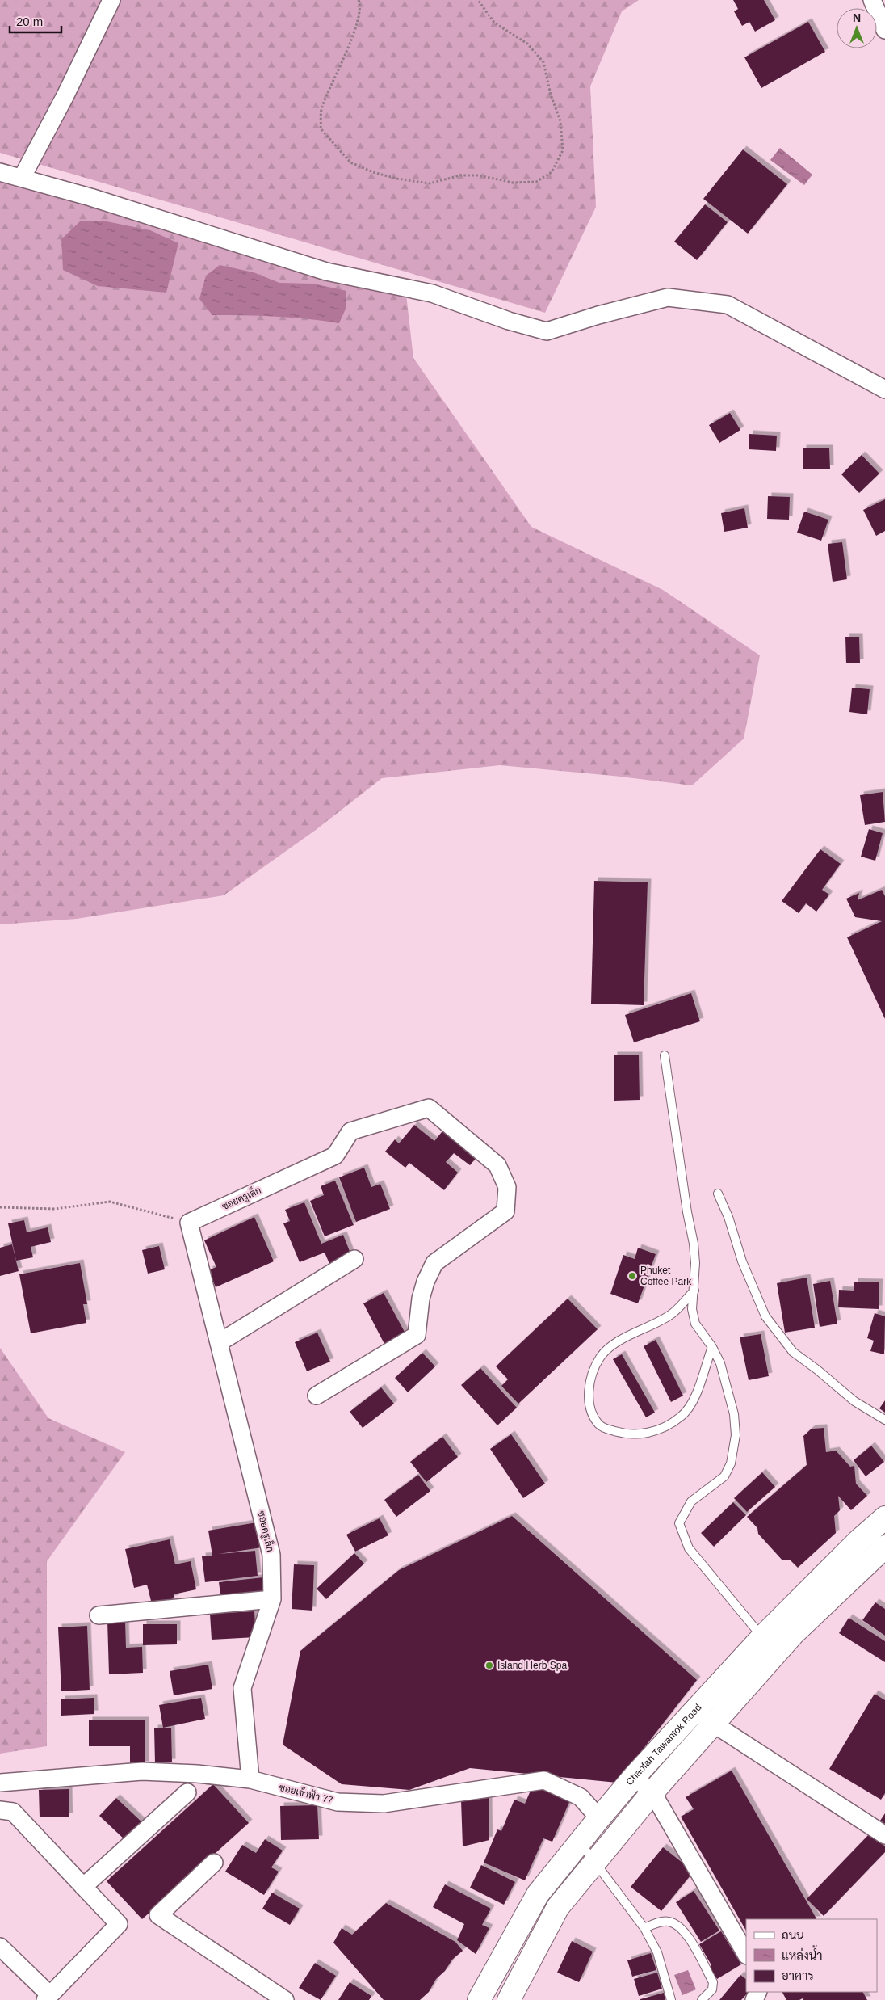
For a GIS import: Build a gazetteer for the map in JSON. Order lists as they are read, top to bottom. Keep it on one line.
{"streets":{"main road":["Chaofah Tawantok Road"],"street":["ซอยครูเล็ก","ซอยเจ้าฟ้า 77"]},"crossings":[["ซอยครูเล็ก","ซอยเจ้าฟ้า 77"],["Chaofah Tawantok Road","ซอยเจ้าฟ้า 77"]],"places":["Phuket Coffee Park","Island Herb Spa"],"legend":["ถนน","แหล่งน้ำ","อาคาร"],"scale_bar":"20 m","north":"top"}
